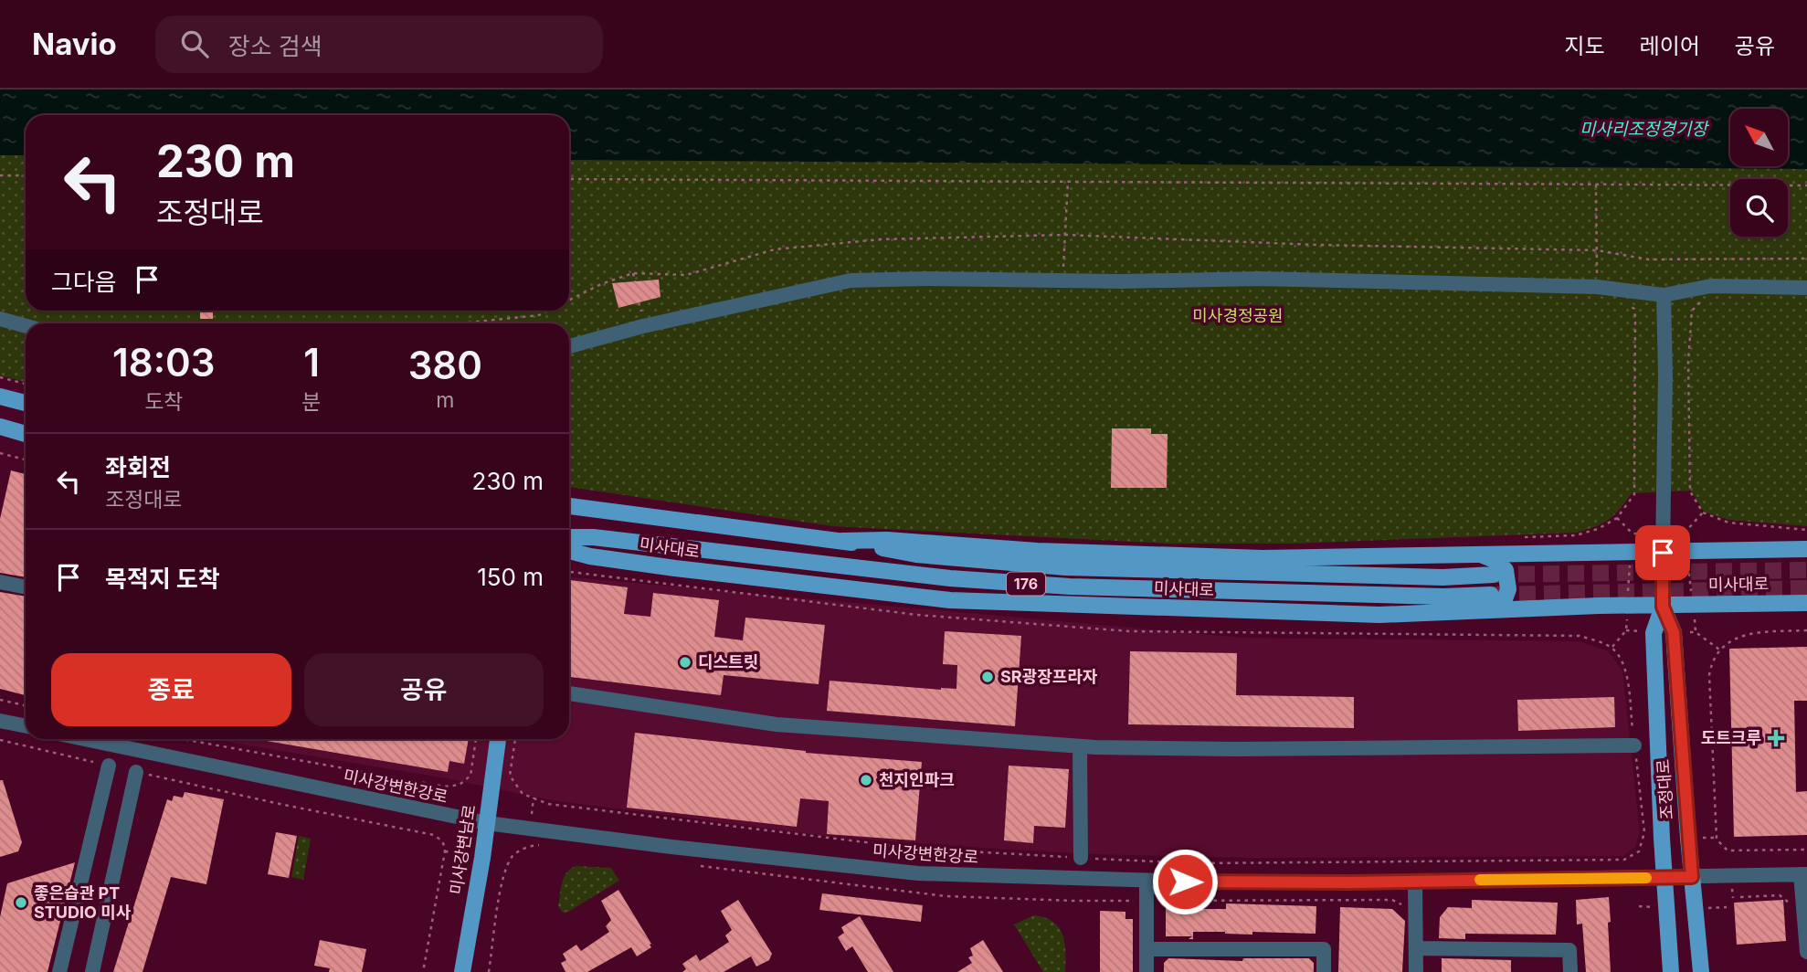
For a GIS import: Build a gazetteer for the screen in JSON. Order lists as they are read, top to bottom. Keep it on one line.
{"streets":{"main road":["미사대로","176","조정대로","미사강변남로"],"street":["미사강변한강로"]},"crossings":[["미사대로","조정대로"],["미사강변한강로","조정대로"],["미사강변한강로","미사강변남로"]],"water":["미사리조정경기장"],"parks":["미사경정공원"],"places":{"other":["디스트릿","SR광장프라자","천지인파크","좋은습관 PT STUDIO 미사"],"health":["도트크루"]},"north":"top left","page":{"header":"Navio","search":"장소 검색","nav":["지도","레이어","공유"],"turn":["230 m","조정대로"],"then":"그다음","eta":["18:03","도착","1","분","380","m"],"list":[{"name":"좌회전","note":"조정대로","value":"230 m"},{"name":"목적지 도착","value":"150 m"}],"buttons":["종료","공유"]}}
